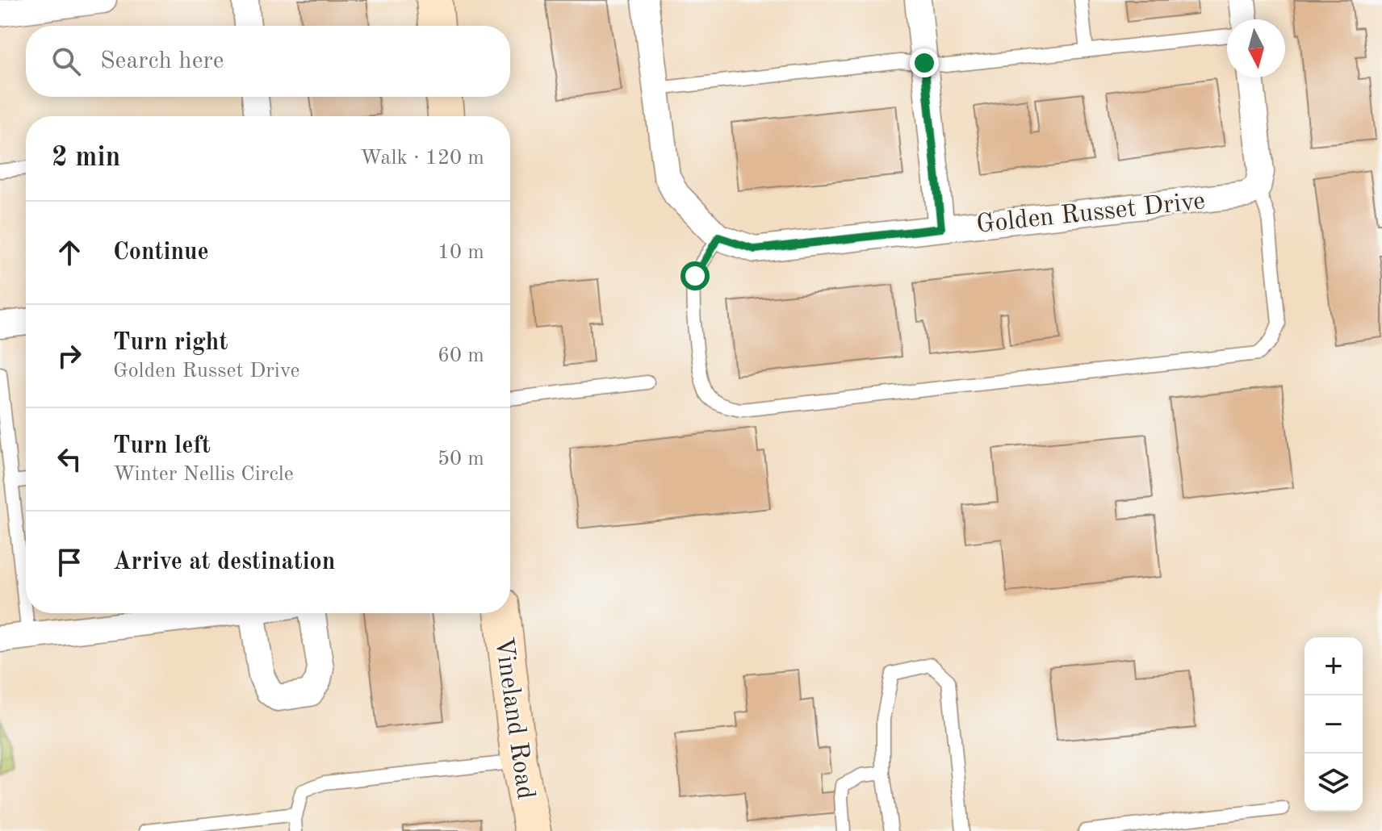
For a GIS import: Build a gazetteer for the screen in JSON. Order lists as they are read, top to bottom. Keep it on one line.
{"streets":{"main road":["Vineland Road"],"street":["Golden Russet Drive"]},"north":"bottom","page":{"search":"Search here","heading":["2 min","Walk · 120 m"],"list":[["Continue","10 m"],["Turn right","Golden Russet Drive","60 m"],["Turn left","Winter Nellis Circle","50 m"],"Arrive at destination"],"map_buttons":["+","−"]}}
